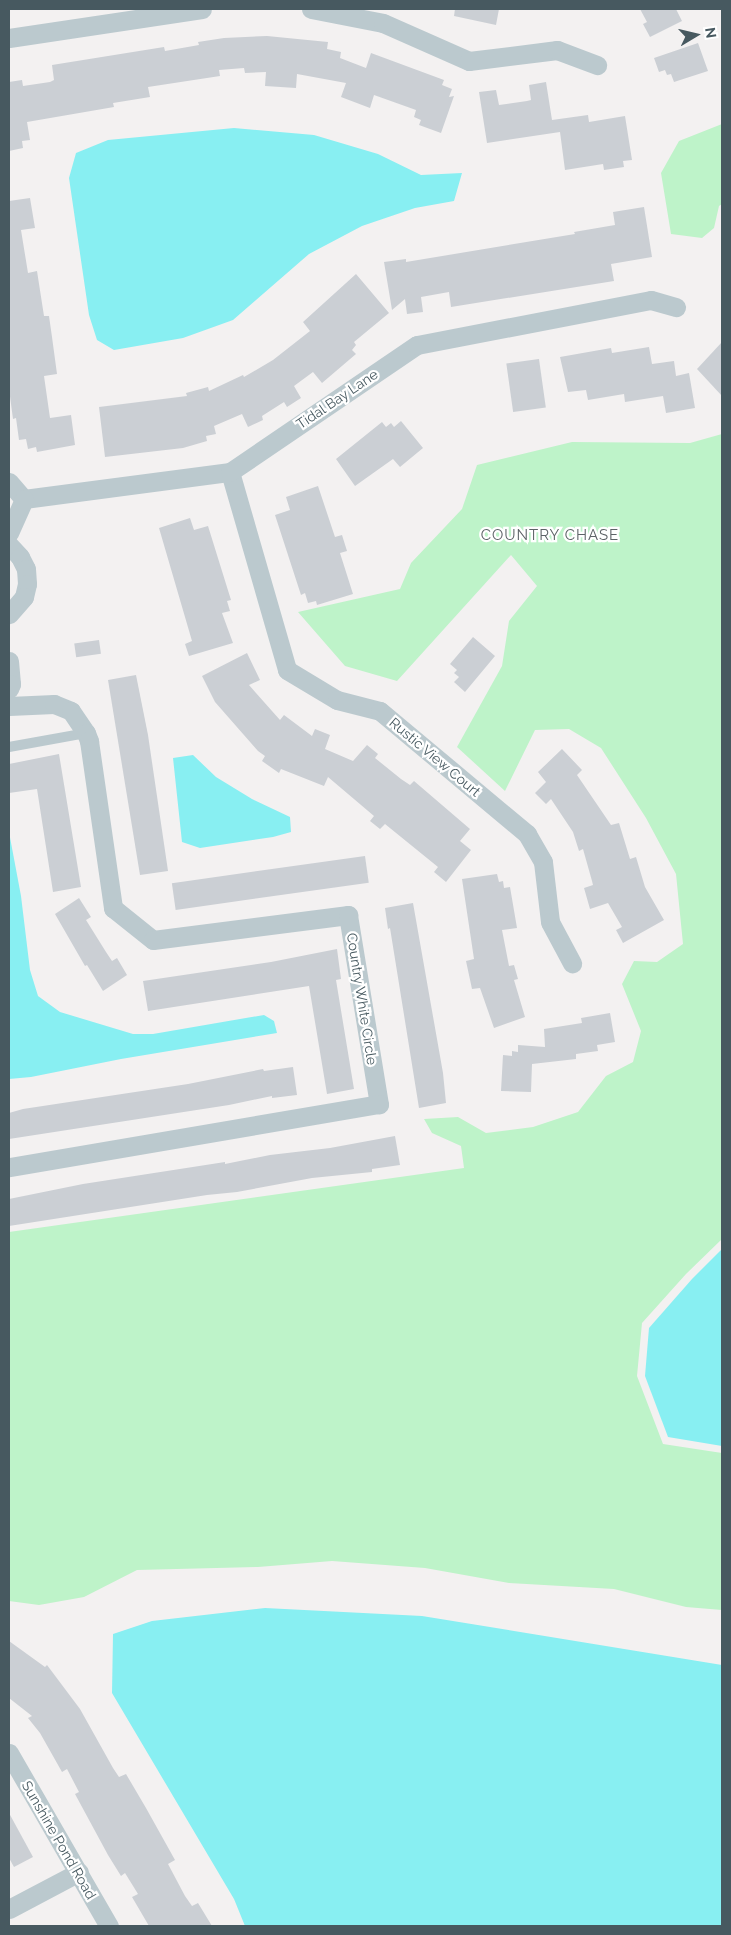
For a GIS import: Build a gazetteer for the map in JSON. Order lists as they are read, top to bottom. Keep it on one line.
{"streets":{"street":["Tidal Bay Lane","Rustic View Court","Country White Circle","Sunshine Pond Road"]},"crossings":[["Tidal Bay Lane","Rustic View Court"]],"districts":["COUNTRY CHASE"],"north":"right"}
